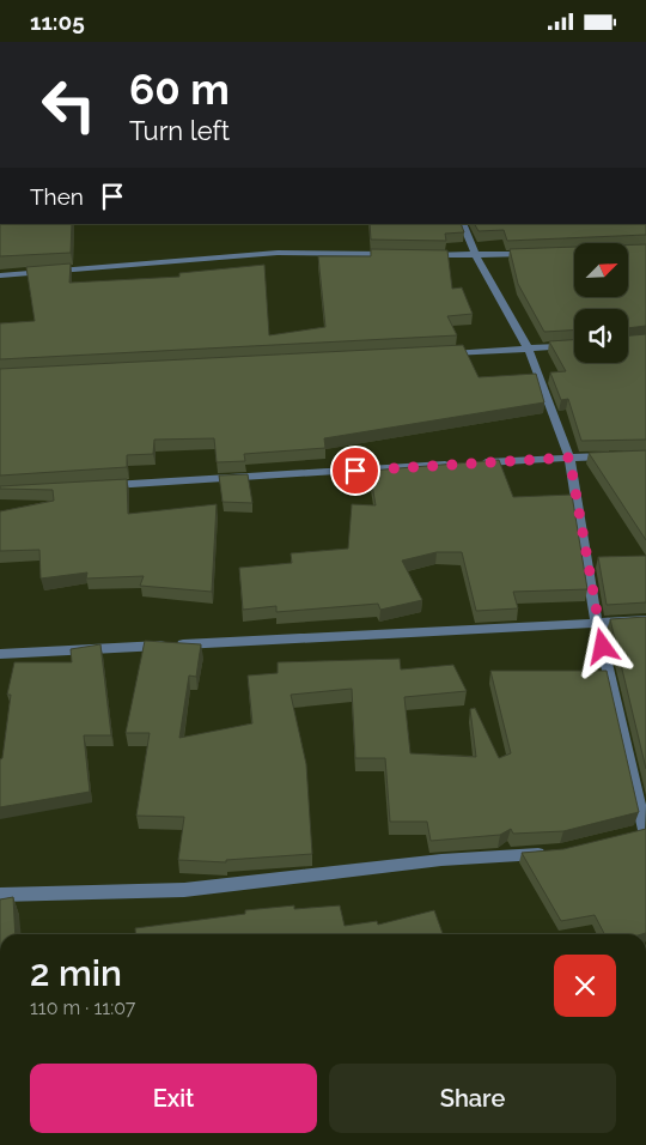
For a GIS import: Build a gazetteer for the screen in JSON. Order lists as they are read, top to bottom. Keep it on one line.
{"north":"top right","page":{"status":"11:05","turn":["60 m","Turn left"],"then":"Then","heading":["2 min","110 m · 11:07"],"buttons":["Exit","Share"]}}
